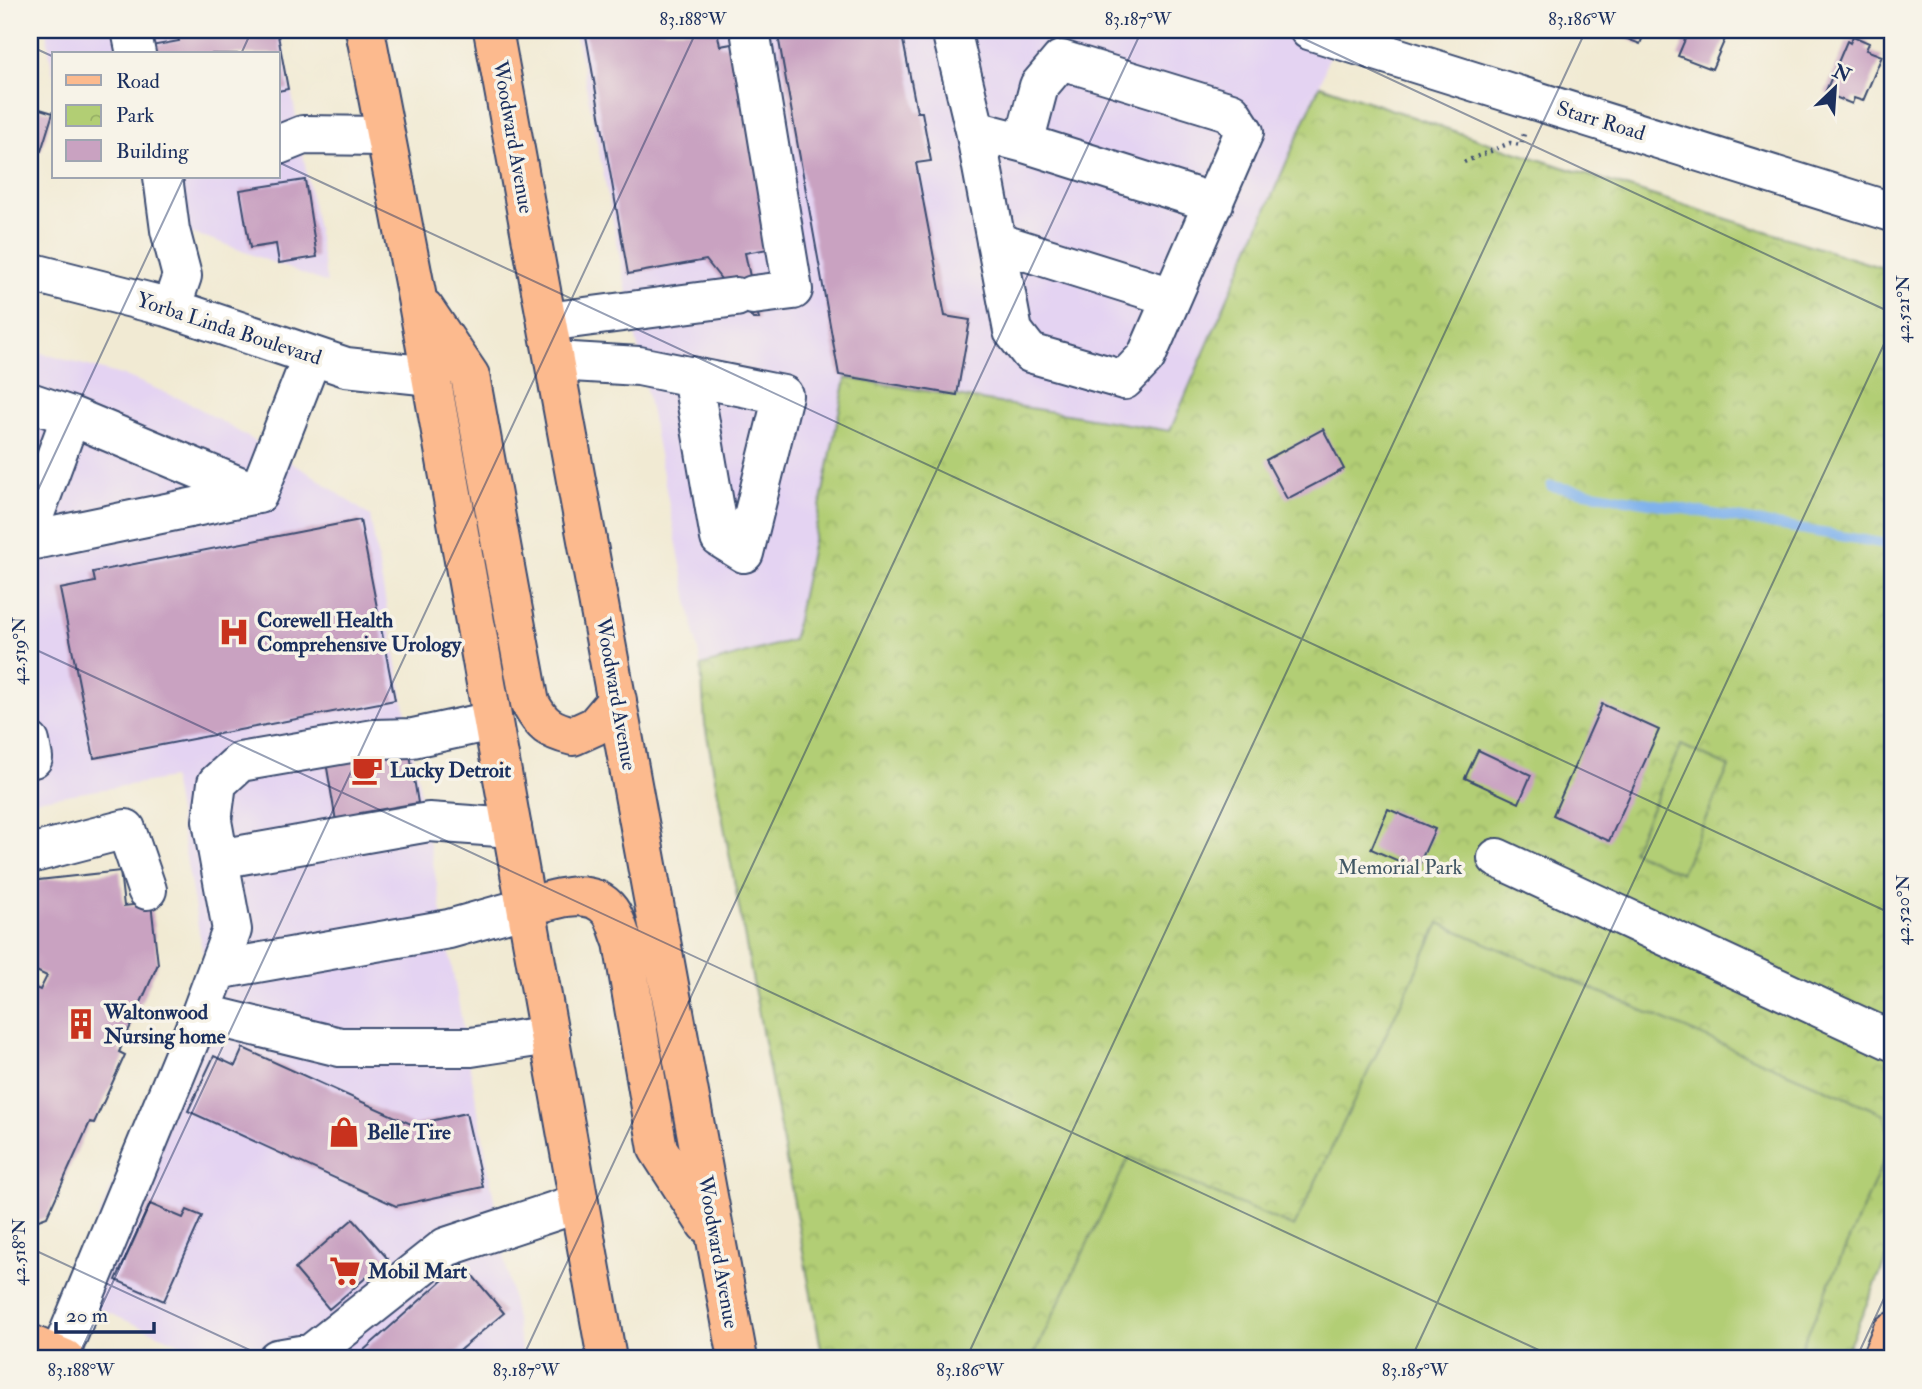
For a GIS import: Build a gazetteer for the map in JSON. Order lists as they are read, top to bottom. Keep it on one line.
{"streets":{"main road":["Woodward Avenue"],"street":["Starr Road","Yorba Linda Boulevard"]},"parks":["Memorial Park"],"places":{"hospital":["Corewell Health Comprehensive Urology"],"cafe":["Lucky Detroit"],"building":["Waltonwood Nursing home"],"shop":["Belle Tire"],"supermarket":["Mobil Mart"]},"legend":["Road","Park","Building"],"scale_bar":"20 m","north":"top right","coordinates":["83.188°W","83.187°W","83.186°W","42.521°N","42.519°N","42.520°N","42.518°N","83.185°W"]}
